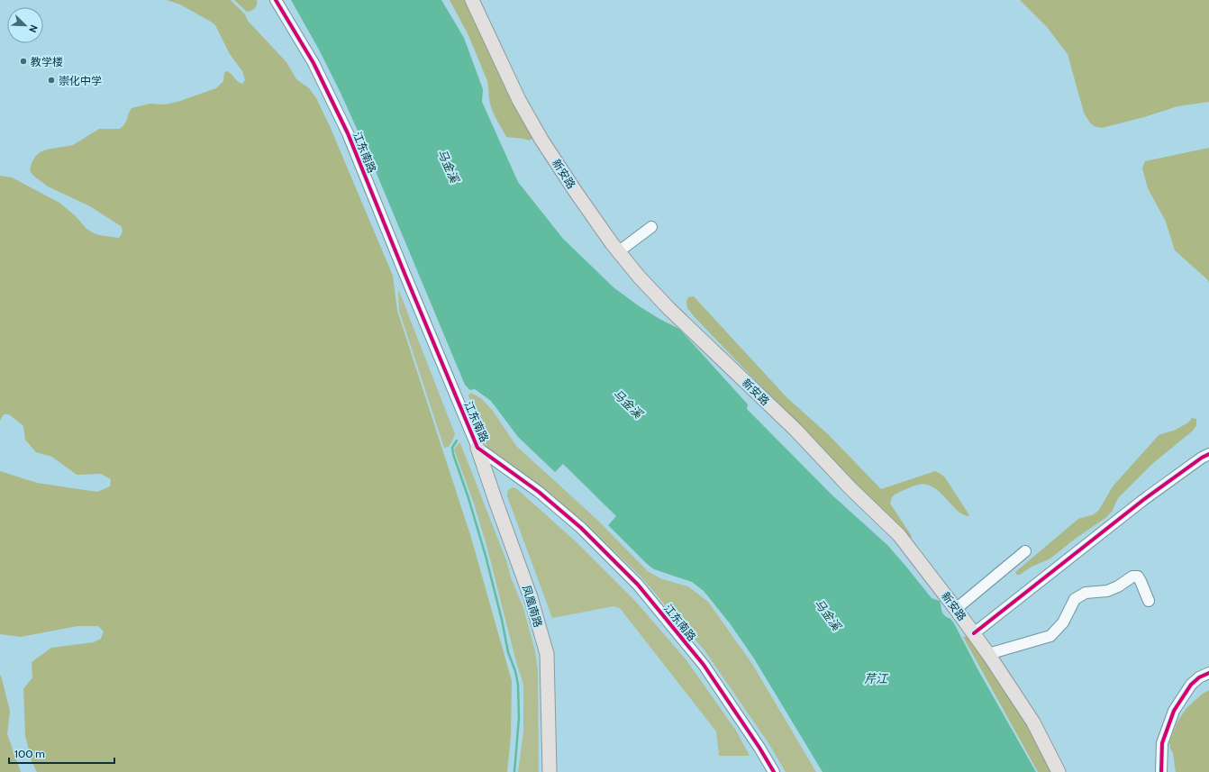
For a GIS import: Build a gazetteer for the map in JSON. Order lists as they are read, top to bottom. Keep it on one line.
{"streets":{"main road":["新安路","凤凰南路"],"street":["江东南路"]},"crossings":[["江东南路","凤凰南路"]],"water":["马金溪","芹江"],"places":["教学楼","崇化中学"],"scale_bar":"100 m","north":"bottom right"}
